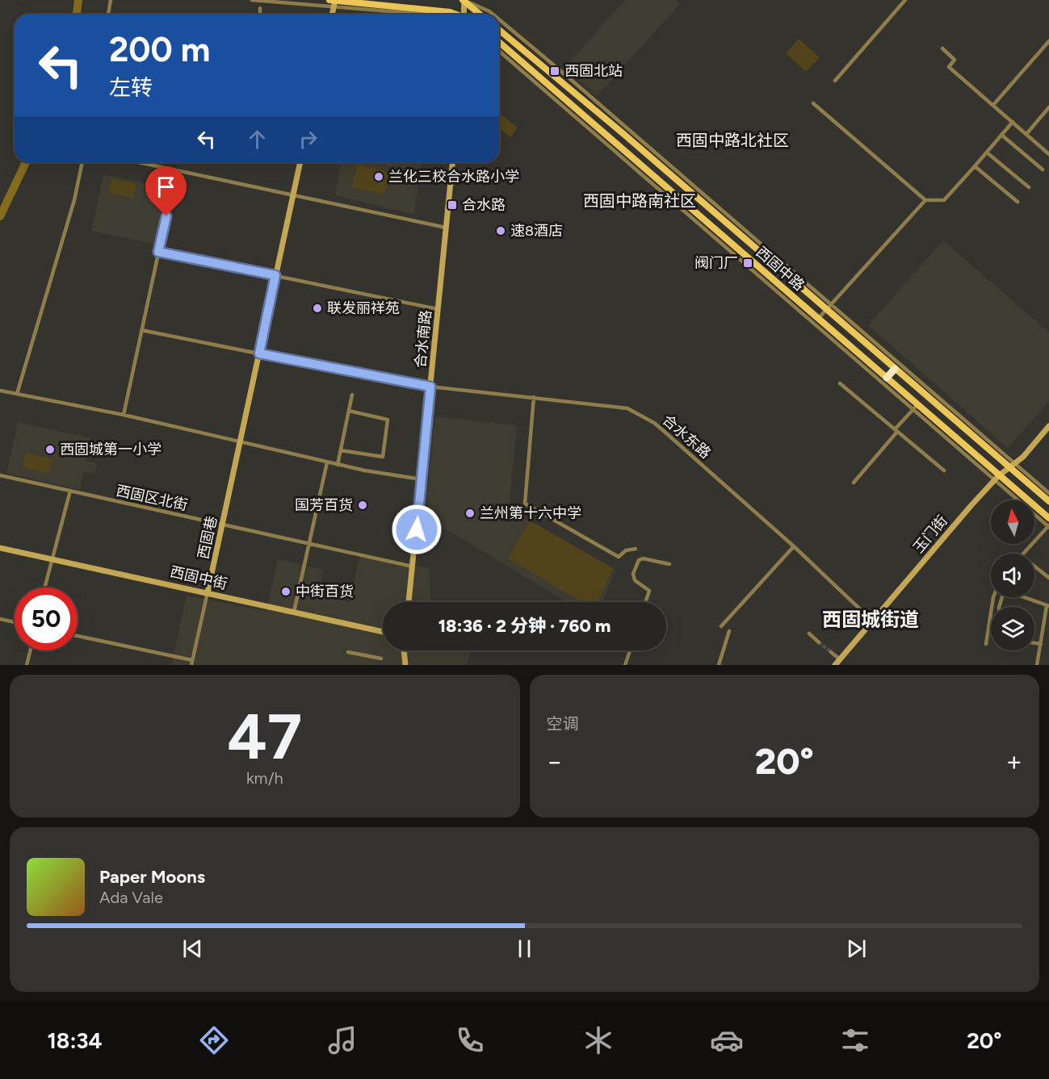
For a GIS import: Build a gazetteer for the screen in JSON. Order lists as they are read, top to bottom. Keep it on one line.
{"streets":{"main road":["西固中路"],"street":["合水南路","合水东路","西固区北街","玉门街","西固巷","西固中街"]},"crossings":[["西固中路","玉门街"],["合水南路","合水东路"],["合水南路","西固区北街"],["合水东路","玉门街"],["合水东路","西固巷"],["西固区北街","西固巷"],["西固巷","西固中街"]],"districts":["西固中路北社区","西固中路南社区","西固城街道"],"places":{"transit":["西固北站","合水路","阀门厂"],"other":["兰化三校合水路小学","速8酒店","联发丽祥苑","西固城第一小学","国芳百货","兰州第十六中学","中街百货"]},"north":"top","page":{"turn":["200 m","左转"],"limit":"50","trip":"18:36 · 2 分钟 · 760 m","tile":[["47","km/h"],"空调"],"heat":["−","20°","+"],"song":["Paper Moons","Ada Vale"],"tabs":["18:34","20°"]}}
